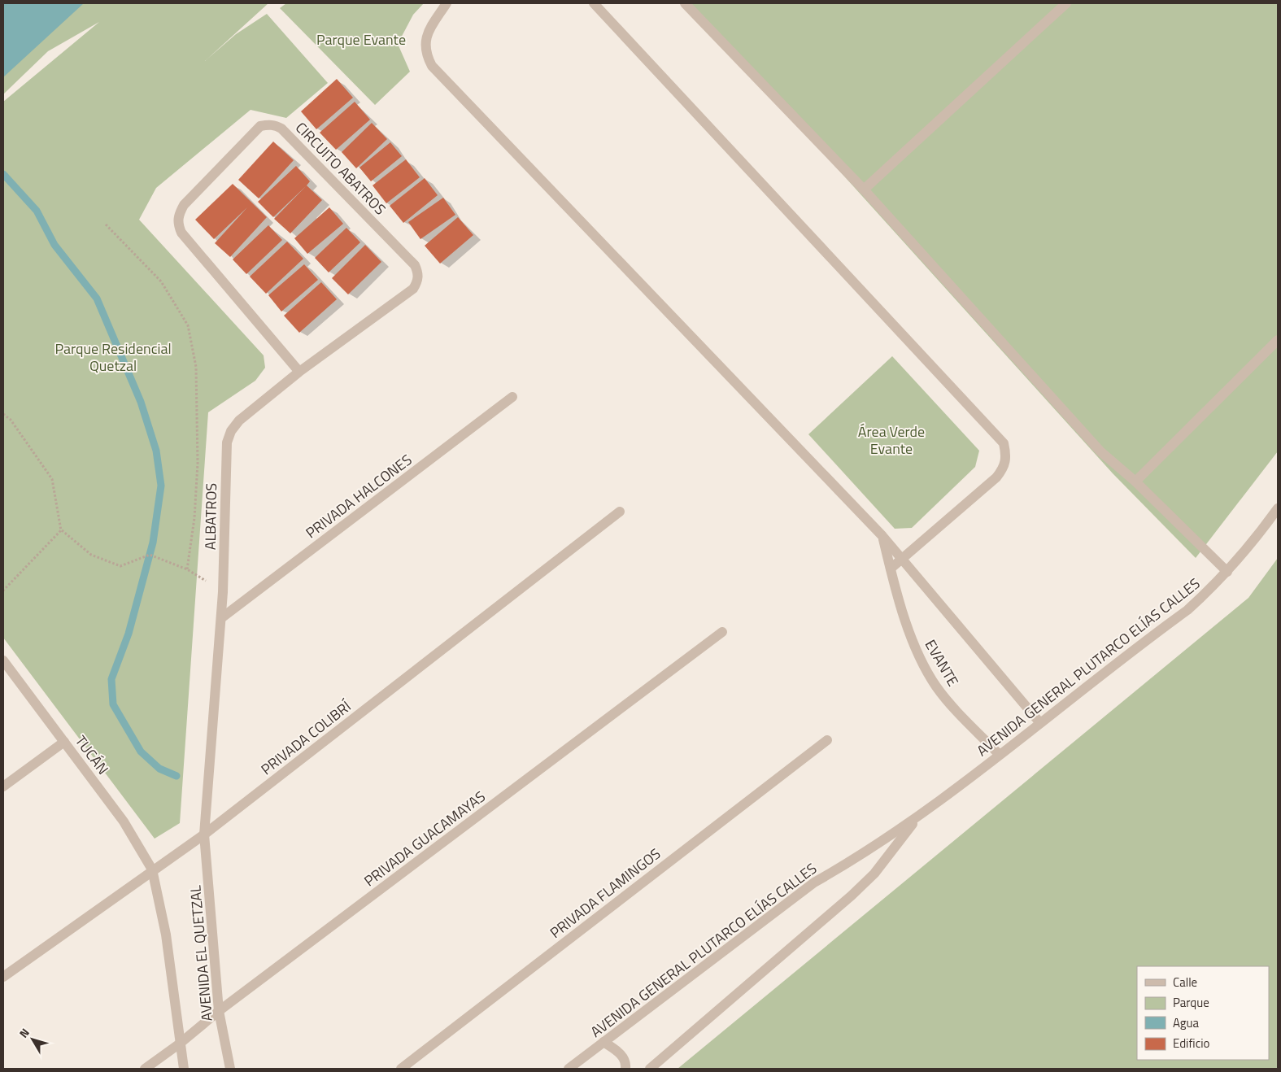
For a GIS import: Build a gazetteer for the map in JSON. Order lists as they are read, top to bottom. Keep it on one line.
{"streets":{"street":["CIRCUITO ABATROS","PRIVADA HALCONES","ALBATROS","EVANTE","AVENIDA GENERAL PLUTARCO ELÍAS CALLES","PRIVADA COLIBRÍ","TUCÁN","PRIVADA GUACAMAYAS","PRIVADA FLAMINGOS","AVENIDA EL QUETZAL"]},"crossings":[["CIRCUITO ABATROS","ALBATROS"],["PRIVADA HALCONES","ALBATROS"],["ALBATROS","PRIVADA COLIBRÍ"],["ALBATROS","AVENIDA EL QUETZAL"],["EVANTE","AVENIDA GENERAL PLUTARCO ELÍAS CALLES"],["PRIVADA COLIBRÍ","TUCÁN"],["PRIVADA COLIBRÍ","AVENIDA EL QUETZAL"],["TUCÁN","AVENIDA EL QUETZAL"],["PRIVADA GUACAMAYAS","AVENIDA EL QUETZAL"]],"parks":["Parque Evante","Parque Residencial Quetzal","Área Verde Evante"],"legend":["Calle","Parque","Agua","Edificio"],"north":"top left"}
